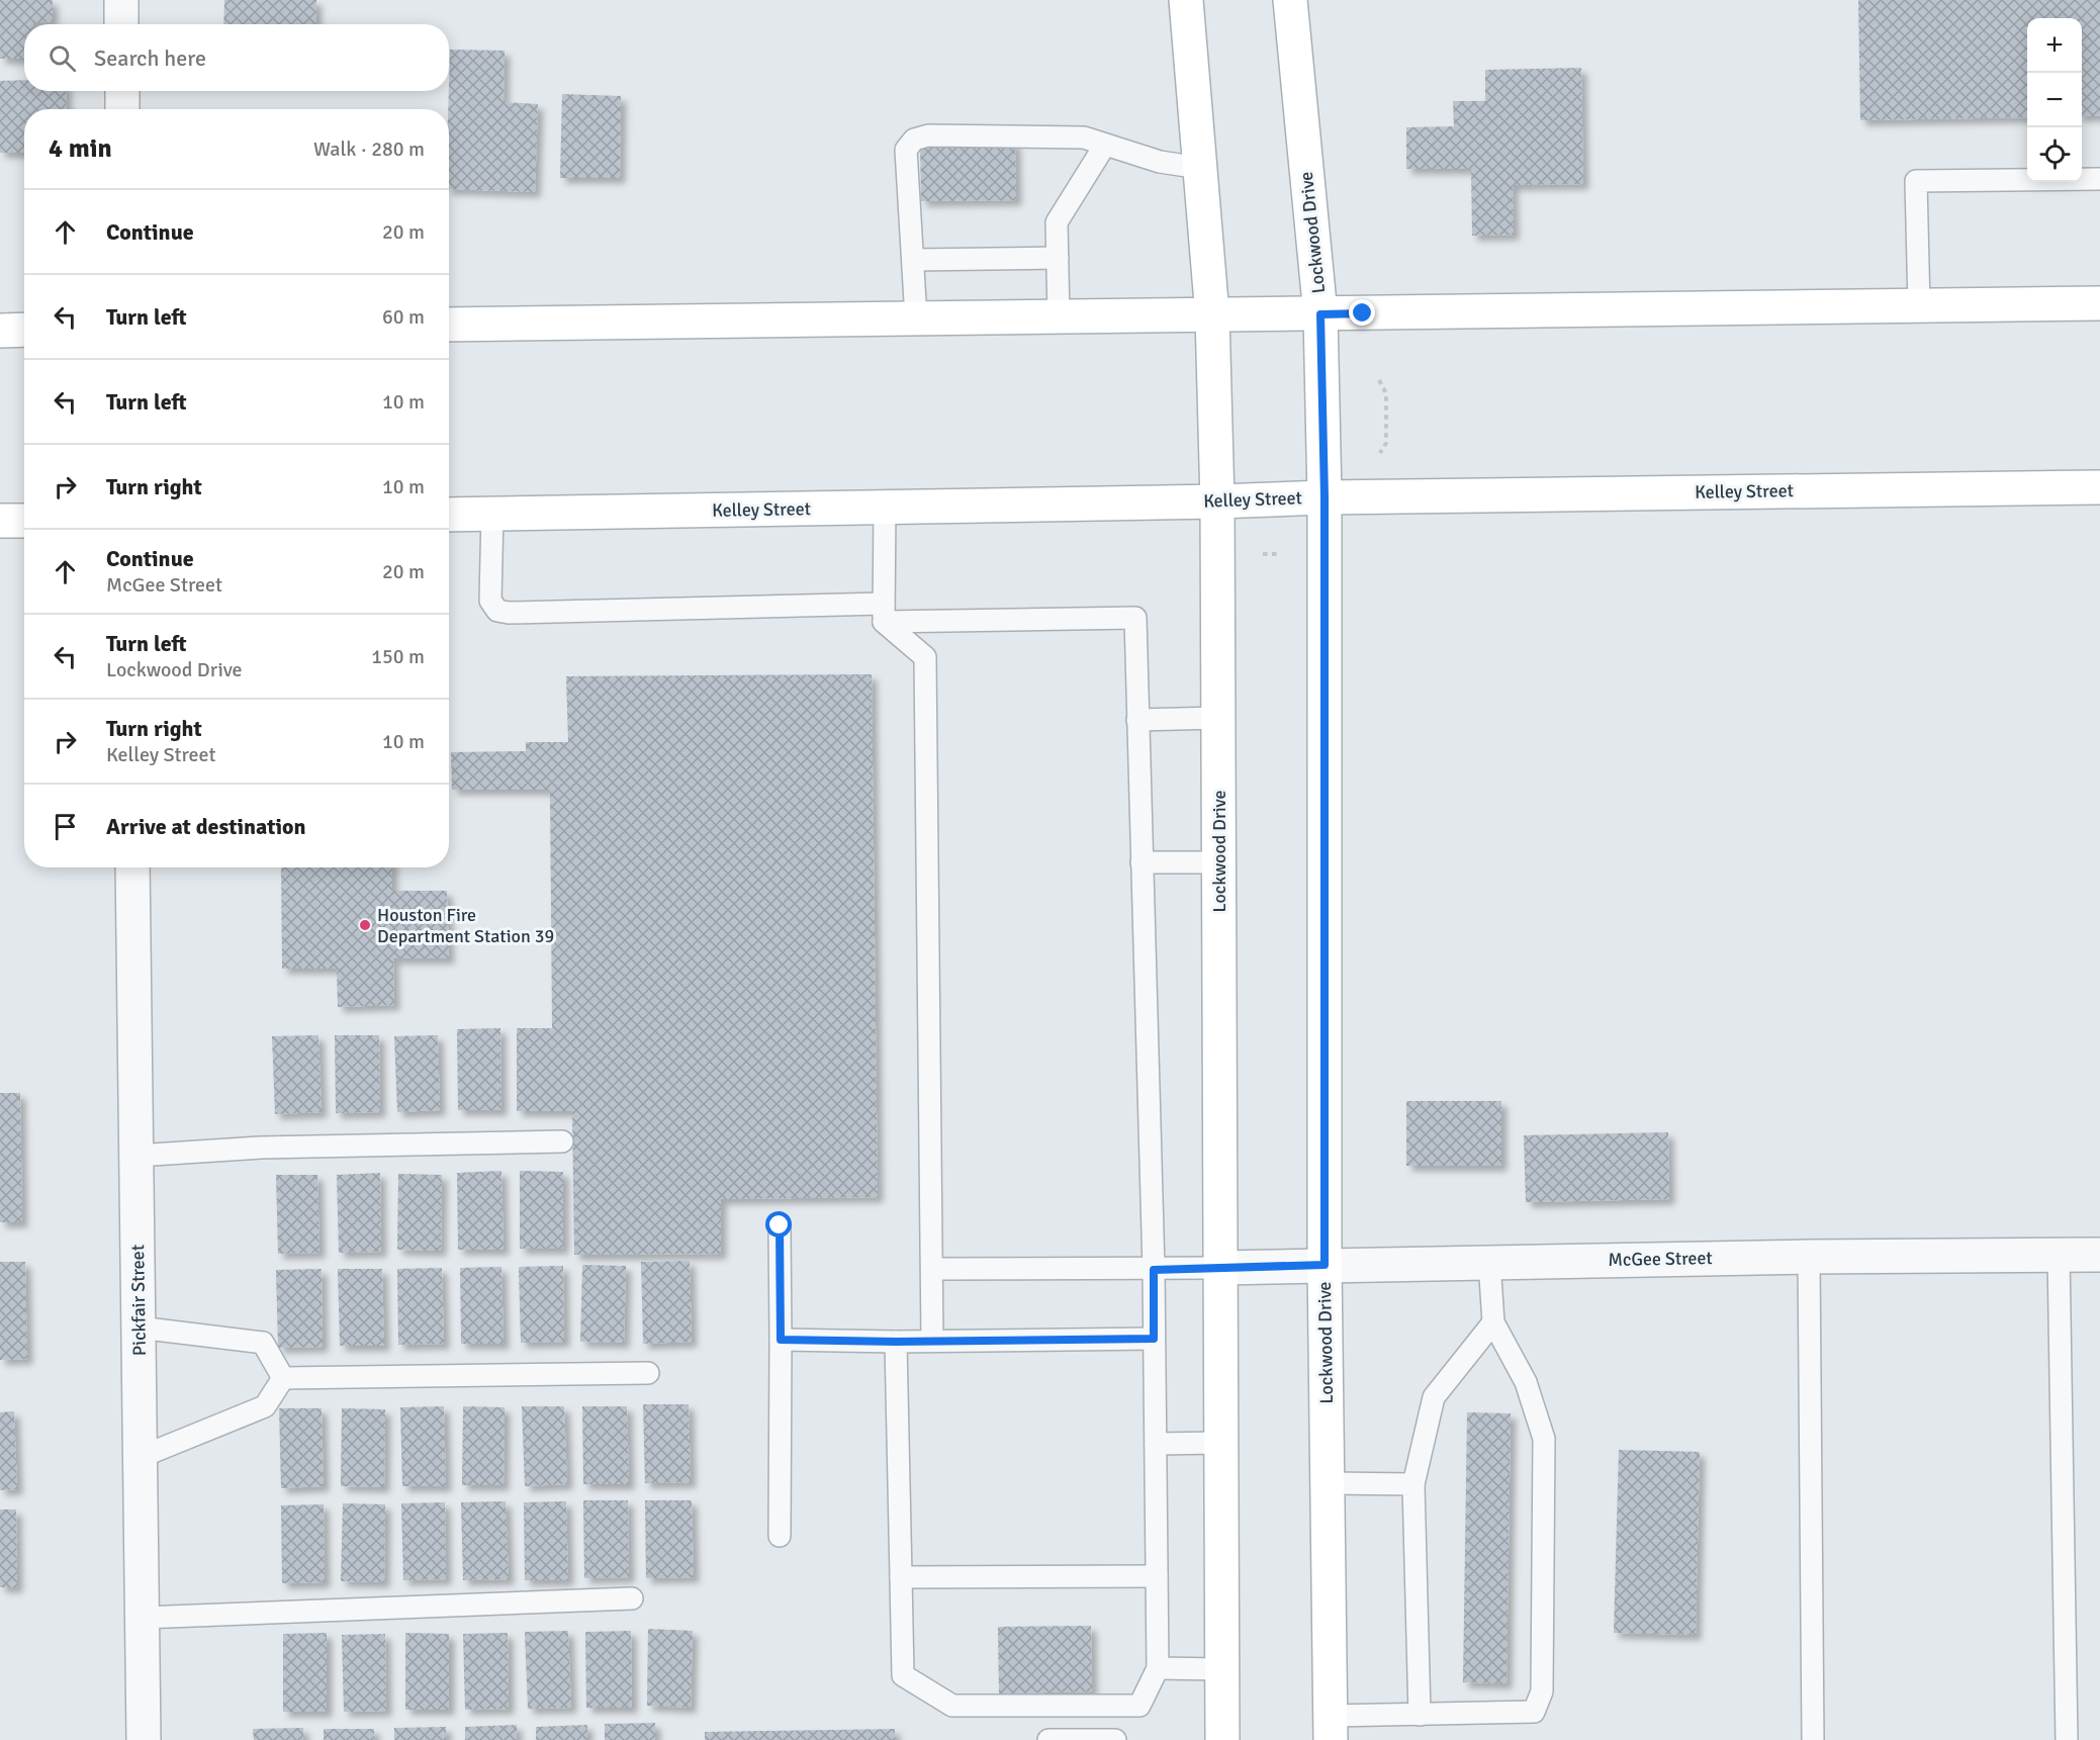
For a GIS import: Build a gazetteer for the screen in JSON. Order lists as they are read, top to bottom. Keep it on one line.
{"streets":{"main road":["Lockwood Drive","Kelley Street"],"street":["McGee Street","Pickfair Street"]},"crossings":[["Lockwood Drive","Kelley Street"],["Lockwood Drive","McGee Street"]],"places":["Houston Fire Department Station 39"],"page":{"map_buttons":["+","−"],"search":"Search here","heading":["4 min","Walk · 280 m"],"list":[["Continue","20 m"],["Turn left","60 m"],["Turn left","10 m"],["Turn right","10 m"],["Continue","McGee Street","20 m"],["Turn left","Lockwood Drive","150 m"],["Turn right","Kelley Street","10 m"],"Arrive at destination"]}}
